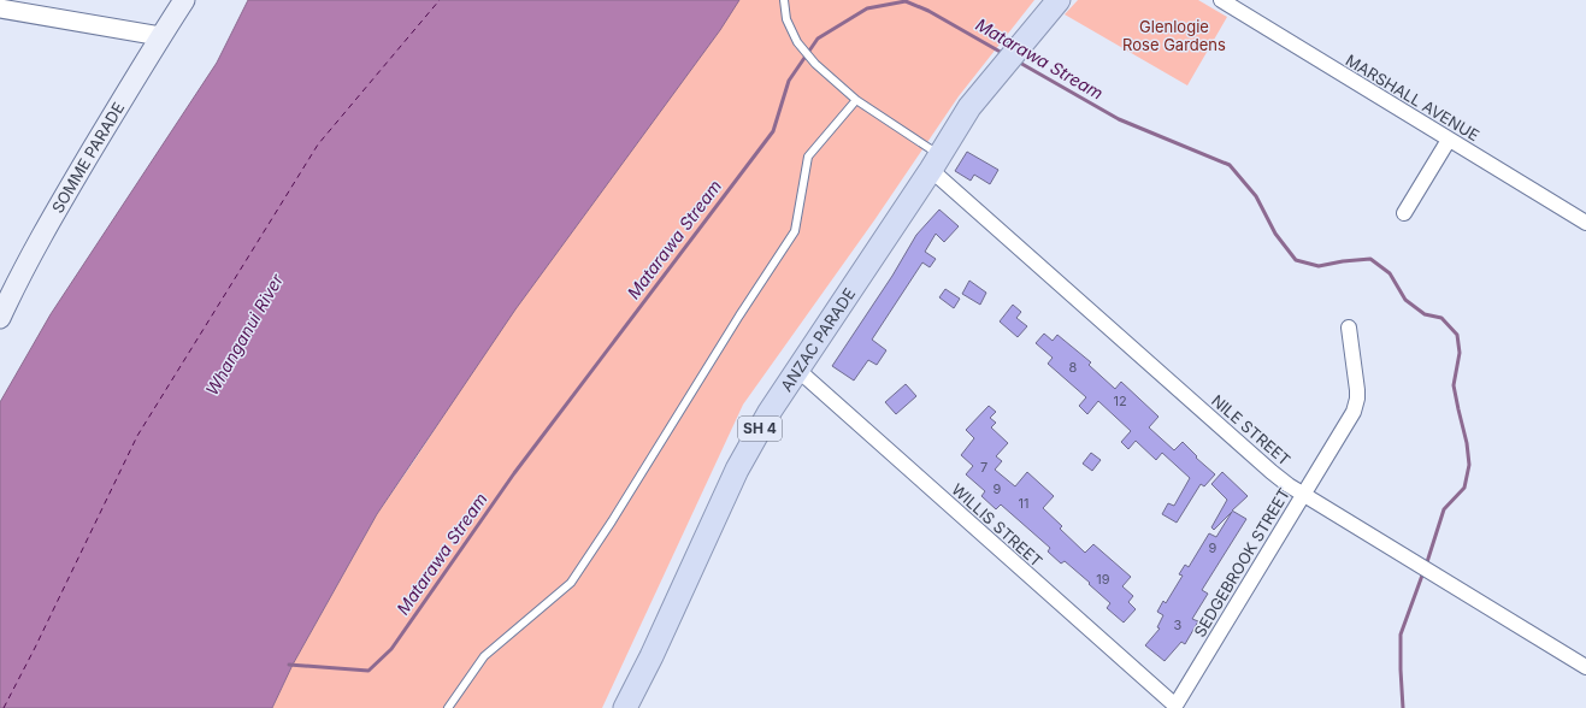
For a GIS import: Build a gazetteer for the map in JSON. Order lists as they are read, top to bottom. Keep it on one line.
{"streets":{"main road":["SOMME PARADE","ANZAC PARADE","SH 4"],"street":["MARSHALL AVENUE","NILE STREET","WILLIS STREET","SEDGEBROOK STREET"]},"crossings":[["ANZAC PARADE","NILE STREET"],["ANZAC PARADE","WILLIS STREET"],["NILE STREET","SEDGEBROOK STREET"],["WILLIS STREET","SEDGEBROOK STREET"]],"water":["Matarawa Stream","Whanganui River"],"parks":["Glenlogie Rose Gardens"],"house_numbers":["8","12","7","9","11","9","19","3"]}
